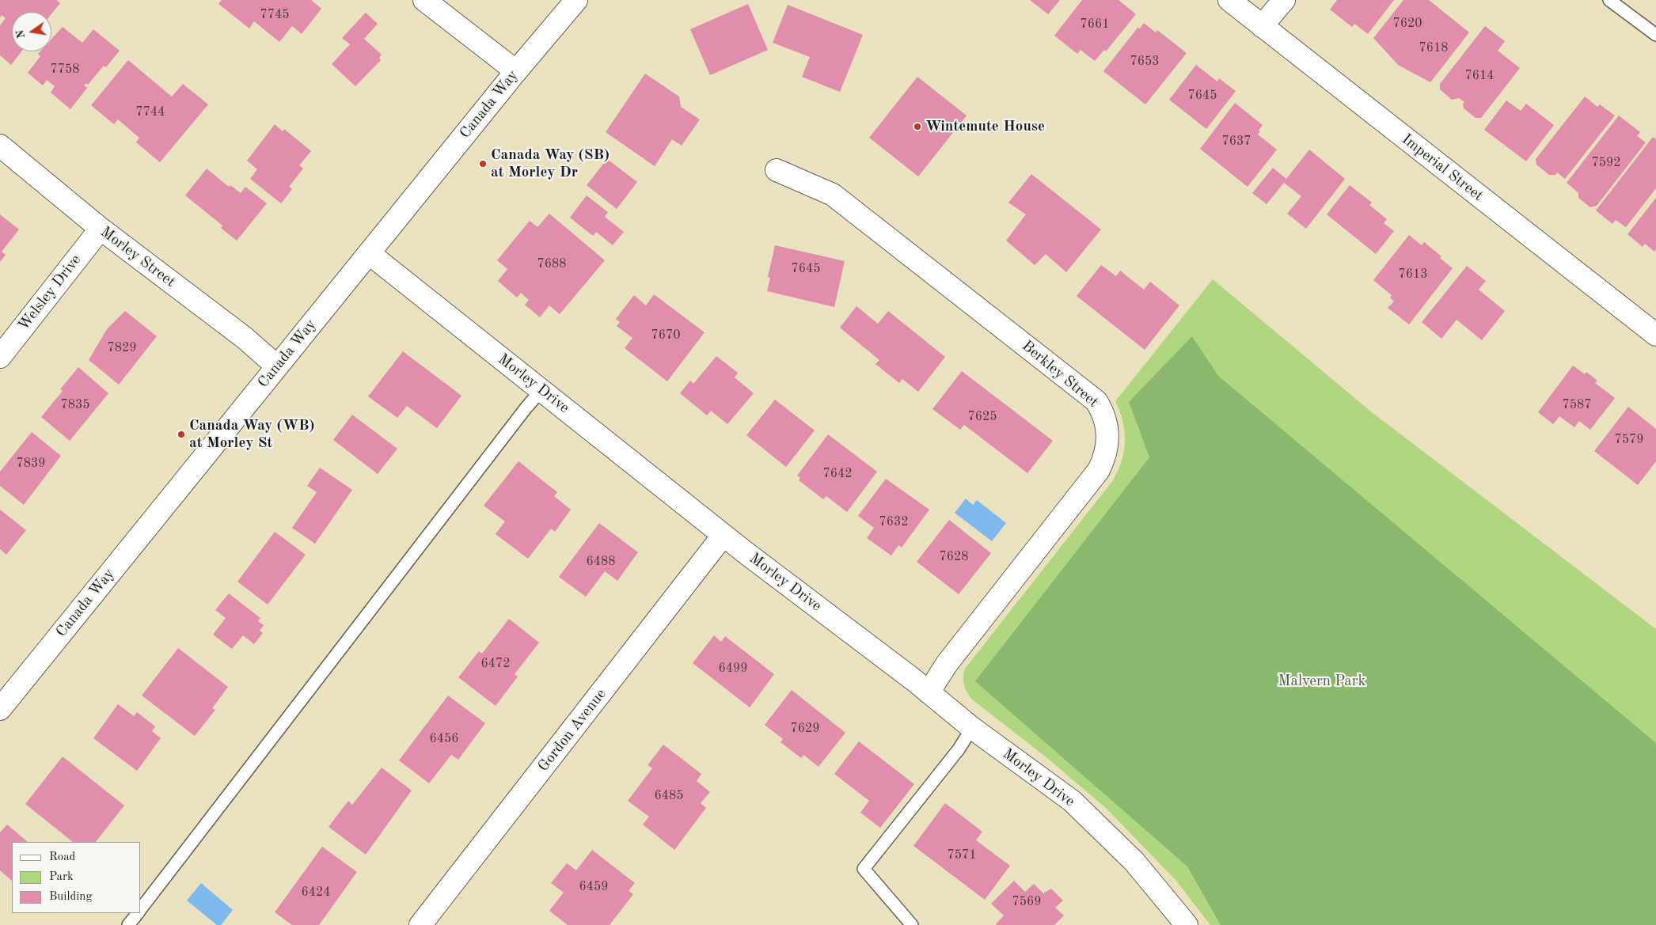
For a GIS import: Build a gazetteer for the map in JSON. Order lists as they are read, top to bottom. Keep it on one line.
{"streets":{"street":["Canada Way","Imperial Street","Morley Street","Welsley Drive","Berkley Street","Morley Drive","Gordon Avenue"]},"crossings":[["Canada Way","Morley Street"],["Canada Way","Morley Drive"],["Morley Street","Welsley Drive"],["Berkley Street","Morley Drive"],["Morley Drive","Gordon Avenue"]],"parks":["Malvern Park"],"places":["Wintemute House","Canada Way (SB) at Morley Dr","Canada Way (WB) at Morley St"],"house_numbers":["7745","7620","7661","7618","7653","7758","7614","7645","7744","7637","7592","7688","7645","7613","7670","7829","7835","7587","7625","7579","7839","7642","7632","7628","6488","6472","6499","7629","6456","6485","7571","6459","6424","7569"],"legend":["Road","Park","Building"],"north":"left"}
